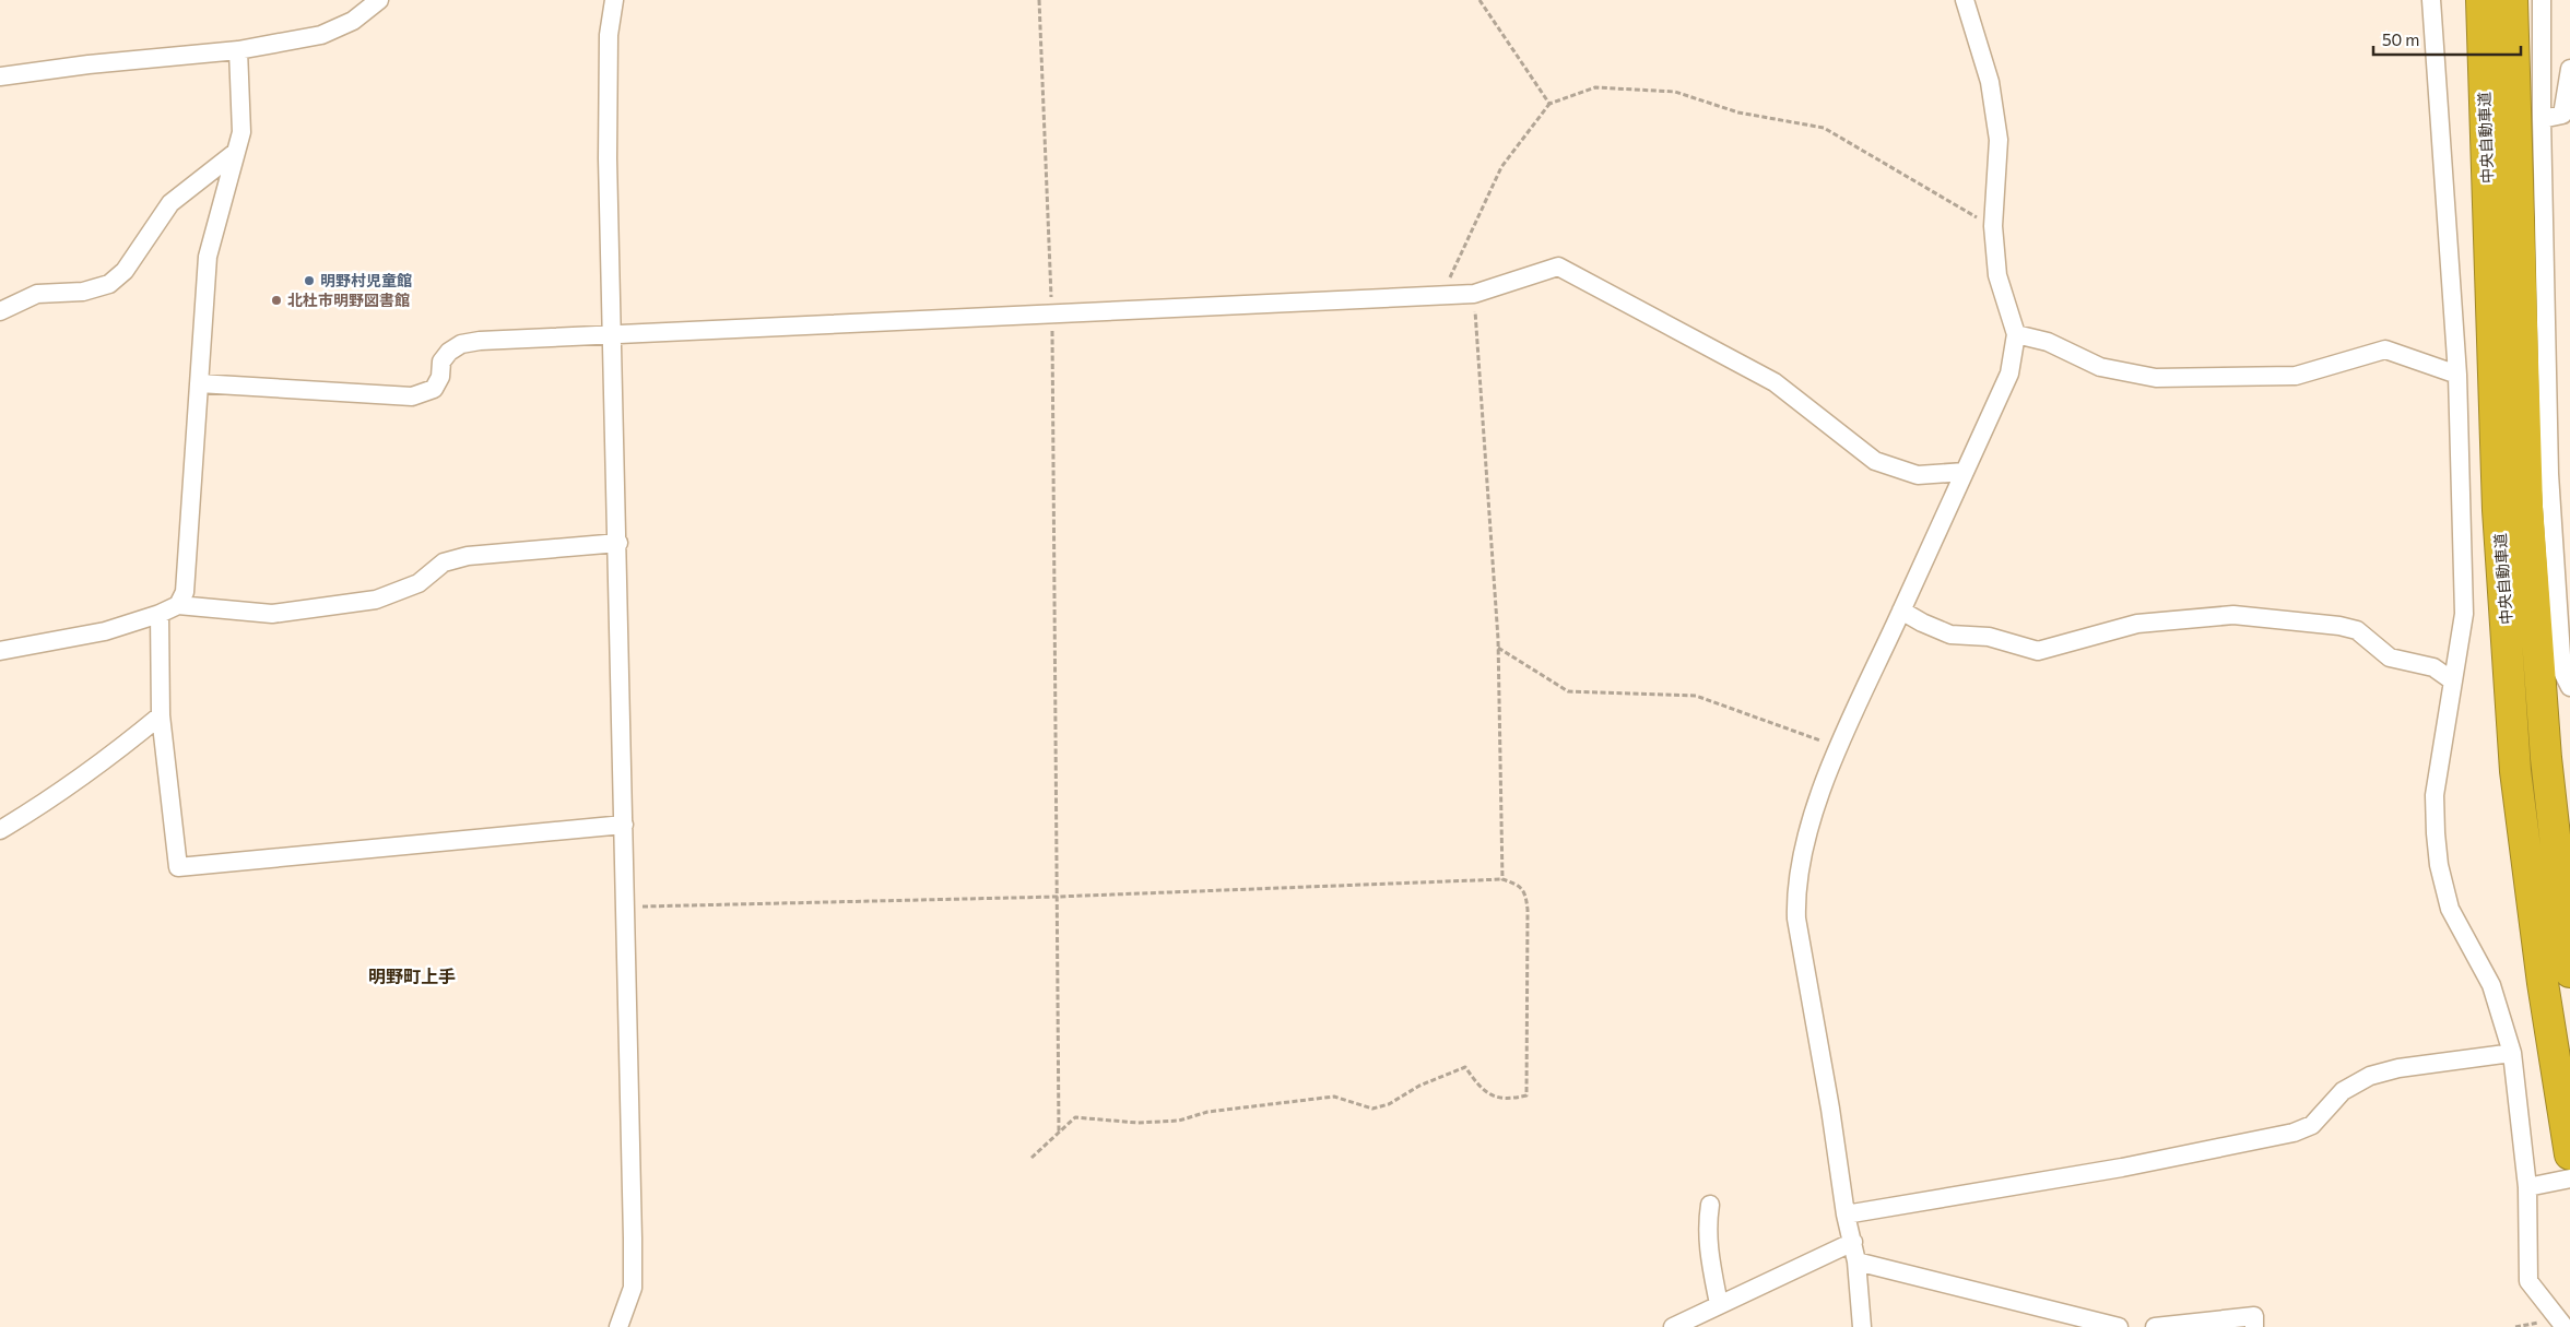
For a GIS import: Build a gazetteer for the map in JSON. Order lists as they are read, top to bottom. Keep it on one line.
{"streets":{"highway":["中央自動車道"]},"districts":["明野町上手"],"places":["明野村児童館","北杜市明野図書館"],"scale_bar":"50 m"}
